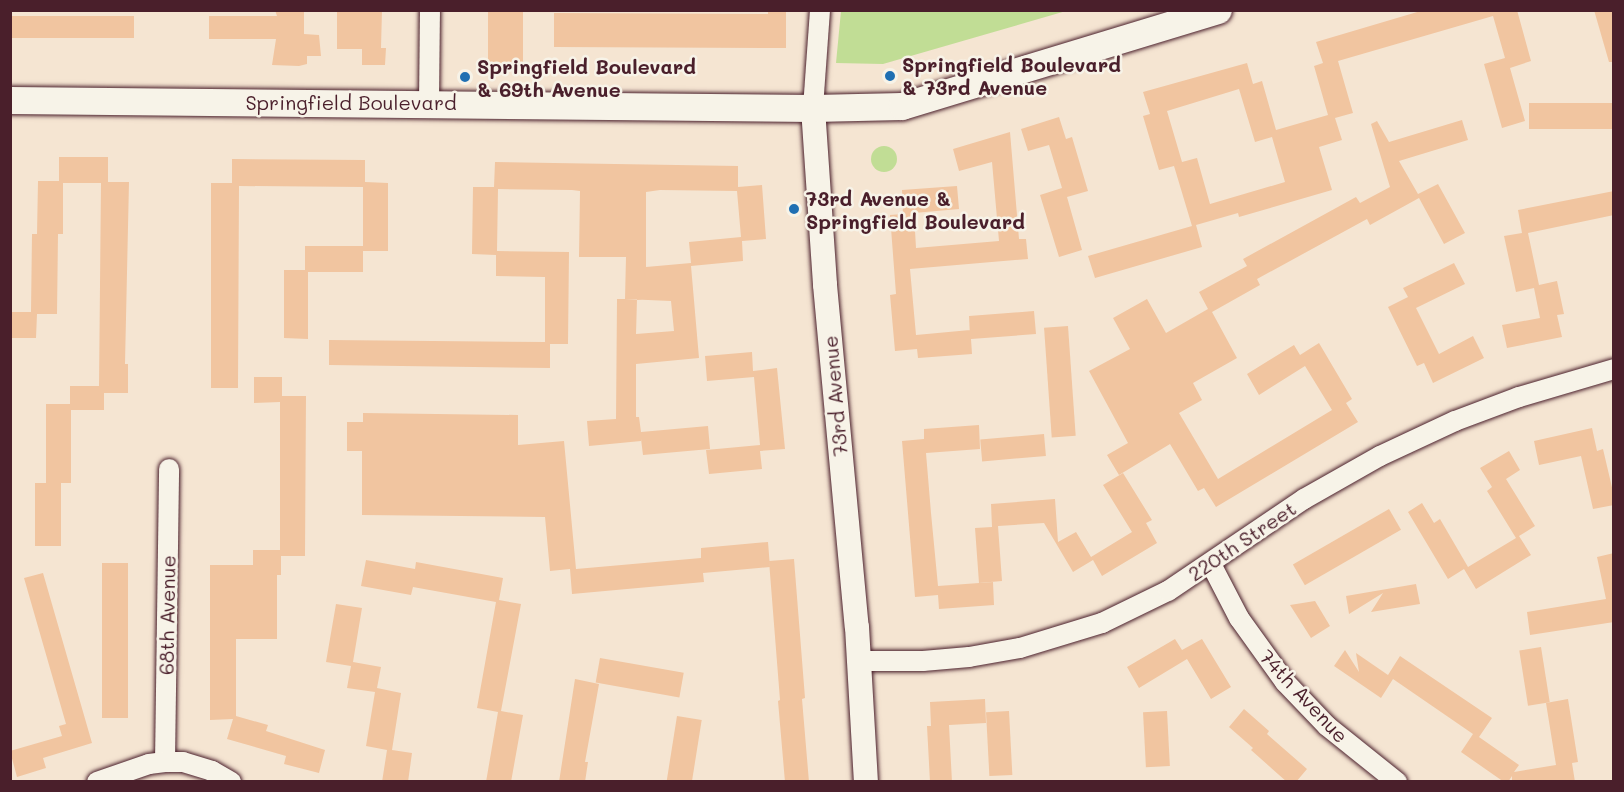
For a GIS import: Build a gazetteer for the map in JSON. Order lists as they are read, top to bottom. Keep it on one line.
{"streets":{"main road":["Springfield Boulevard"],"street":["73rd Avenue","220th Street","68th Avenue","74th Avenue"]},"crossings":[["Springfield Boulevard","73rd Avenue"],["73rd Avenue","220th Street"],["220th Street","74th Avenue"]],"places":["Springfield Boulevard & 73rd Avenue","Springfield Boulevard & 69th Avenue","73rd Avenue & Springfield Boulevard"]}
